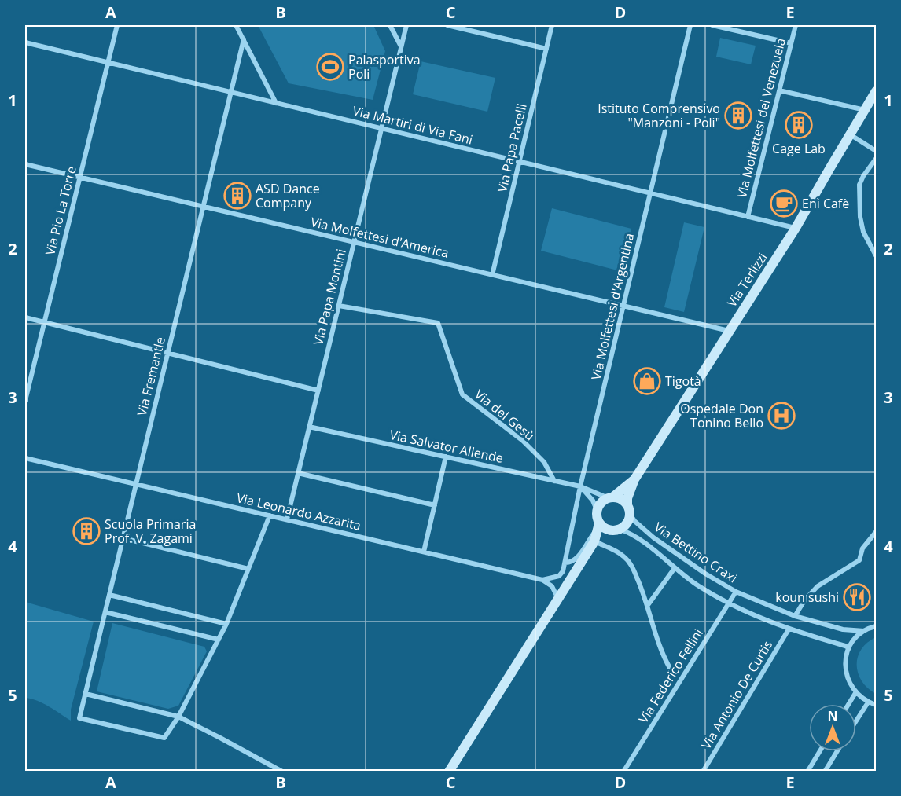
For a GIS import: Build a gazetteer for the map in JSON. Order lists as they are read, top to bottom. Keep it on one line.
{"streets":{"main road":["Via Terlizzi"],"street":["Via Molfettesi del Venezuela","Via Martiri di Via Fani","Via Papa Pacelli","Via Pio La Torre","Via Molfettesi d'America","Via Papa Montini","Via Molfettesi d'Argentina","Via Fremantle","Via del Gesù","Via Salvator Allende","Via Leonardo Azzarita","Via Bettino Craxi","Via Federico Fellini","Via Antonio De Curtis"]},"crossings":[["Via Molfettesi del Venezuela","Via Martiri di Via Fani"],["Via Martiri di Via Fani","Via Papa Pacelli"],["Via Martiri di Via Fani","Via Pio La Torre"],["Via Martiri di Via Fani","Via Terlizzi"],["Via Martiri di Via Fani","Via Papa Montini"],["Via Martiri di Via Fani","Via Molfettesi d'Argentina"],["Via Martiri di Via Fani","Via Fremantle"],["Via Papa Pacelli","Via Molfettesi d'America"],["Via Pio La Torre","Via Molfettesi d'America"],["Via Molfettesi d'America","Via Terlizzi"],["Via Molfettesi d'America","Via Papa Montini"],["Via Molfettesi d'America","Via Molfettesi d'Argentina"],["Via Molfettesi d'America","Via Fremantle"],["Via Terlizzi","Via Salvator Allende"],["Via Terlizzi","Via Bettino Craxi"],["Via Papa Montini","Via del Gesù"],["Via Papa Montini","Via Salvator Allende"],["Via Papa Montini","Via Leonardo Azzarita"],["Via Molfettesi d'Argentina","Via Salvator Allende"],["Via Fremantle","Via Leonardo Azzarita"],["Via del Gesù","Via Salvator Allende"],["Via Salvator Allende","Via Bettino Craxi"],["Via Bettino Craxi","Via Federico Fellini"],["Via Bettino Craxi","Via Antonio De Curtis"]],"places":{"sports":["Palasportiva Poli"],"building":["Istituto Comprensivo \"Manzoni - Poli\"","Cage Lab","ASD Dance Company","Scuola Primaria Prof. V. Zagami"],"cafe":["Eni Cafè"],"shop":["Tigotà"],"hospital":["Ospedale Don Tonino Bello"],"restaurant":["koun sushi"]},"north":"top","grid":{"columns":["A","B","C","D","E"],"rows":["1","2","3","4","5"]}}
